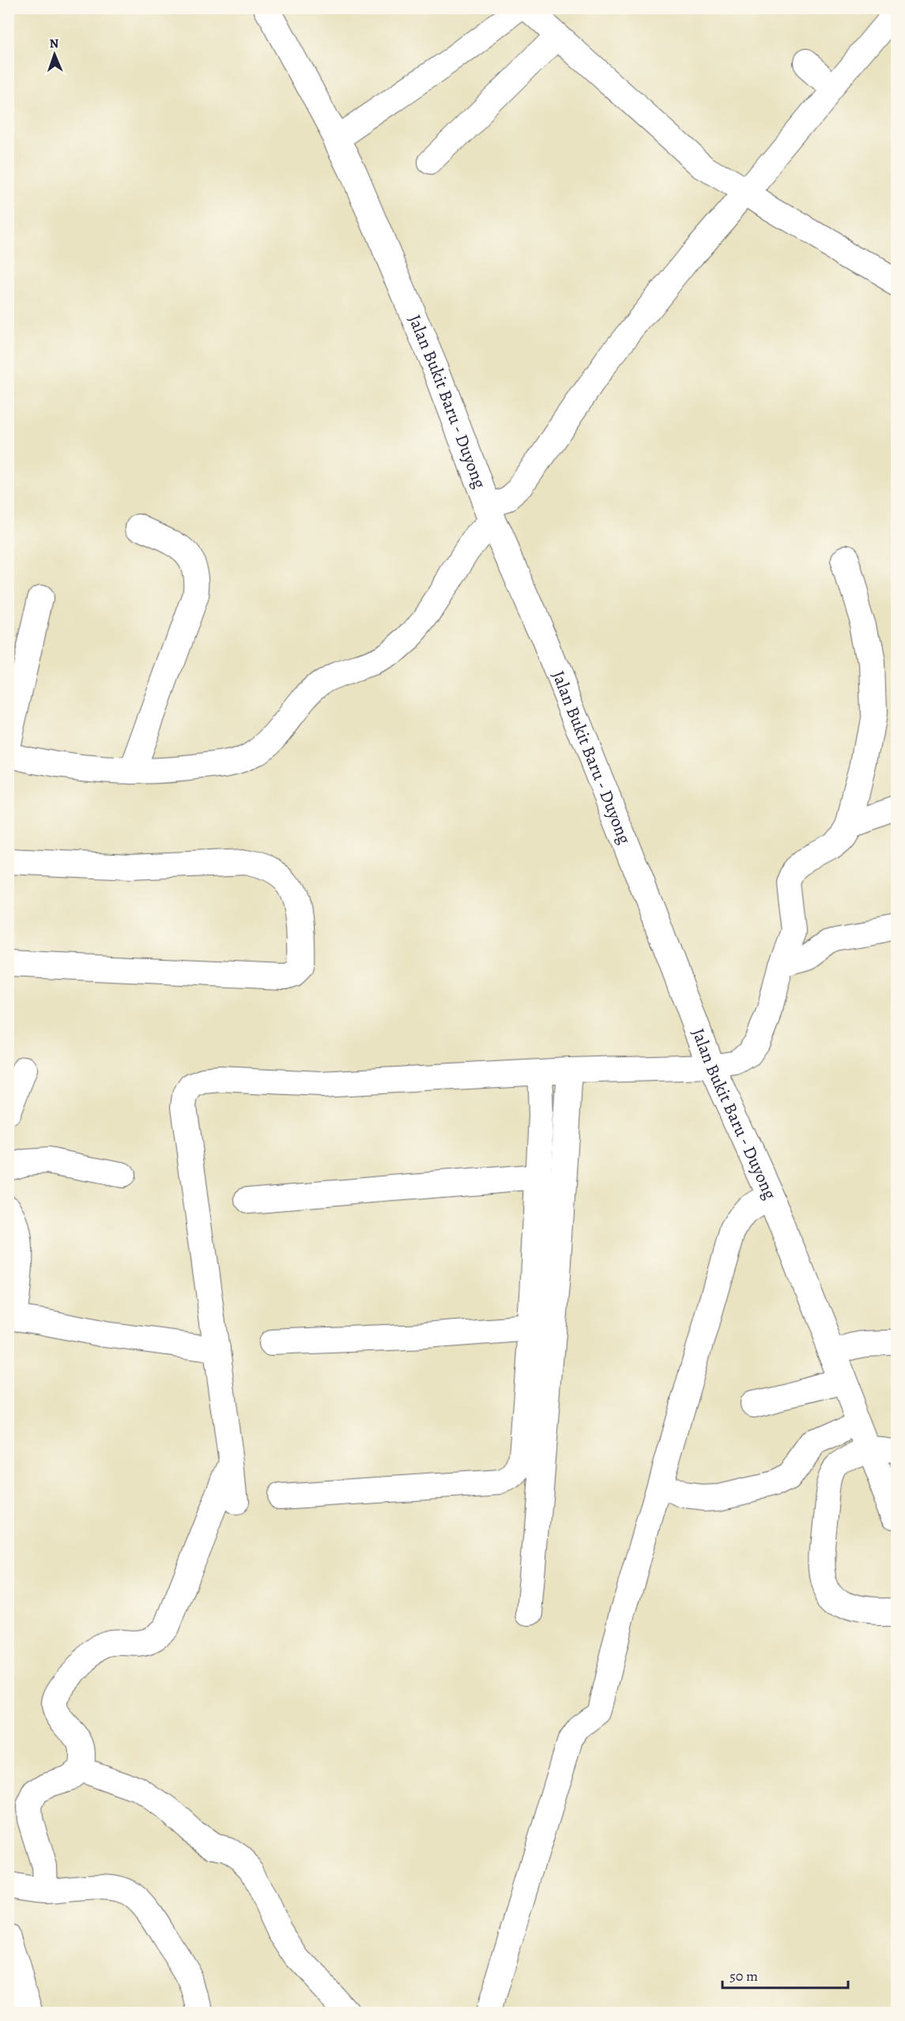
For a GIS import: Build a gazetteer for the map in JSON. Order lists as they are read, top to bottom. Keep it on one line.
{"streets":{"main road":["Jalan Bukit Baru - Duyong"]},"scale_bar":"50 m","north":"top"}
